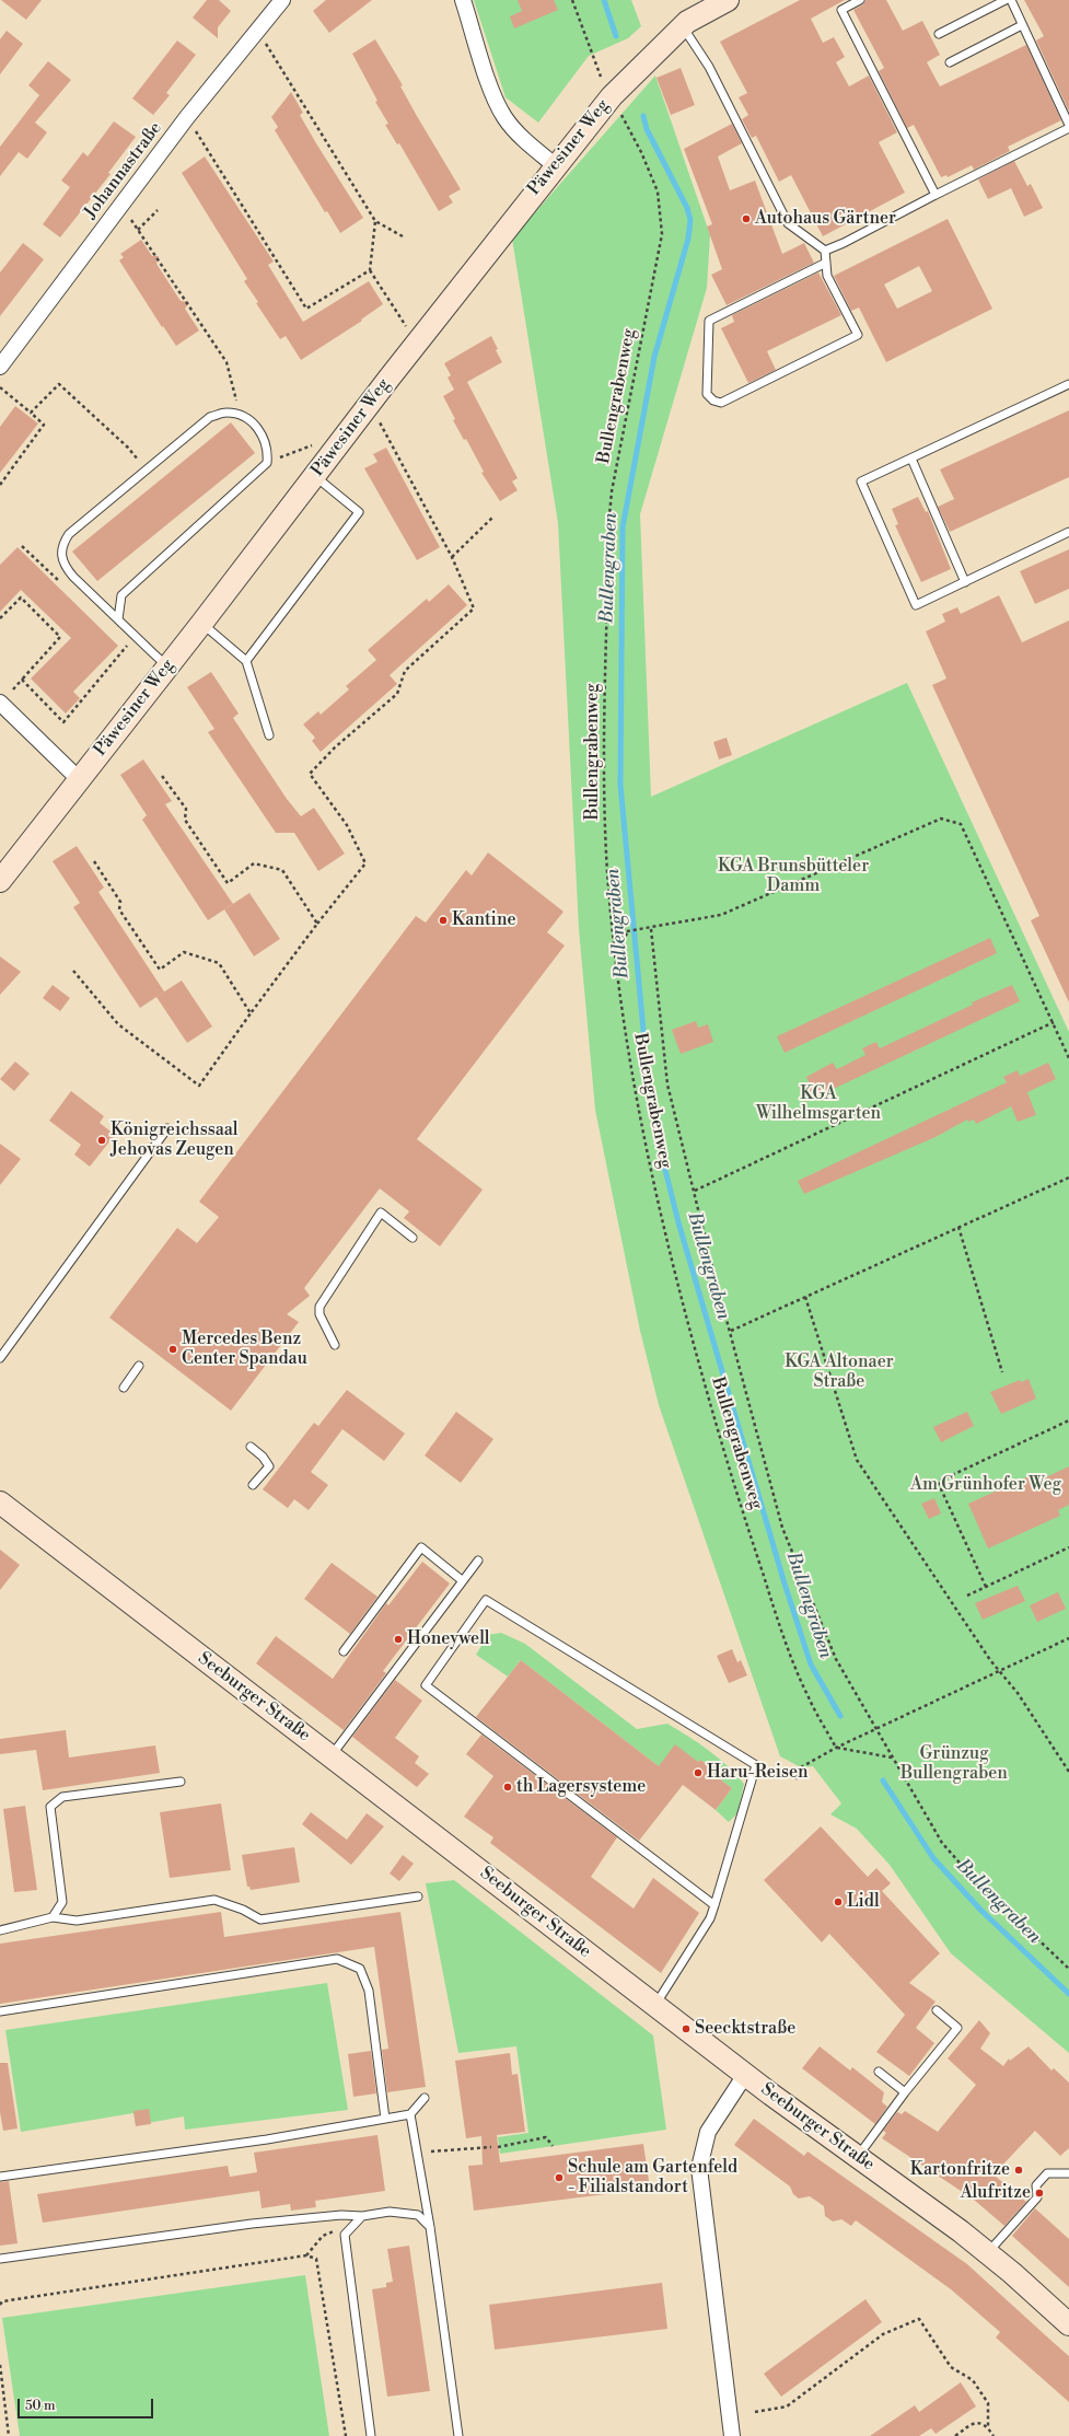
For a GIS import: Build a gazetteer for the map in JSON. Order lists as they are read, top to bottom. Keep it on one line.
{"streets":{"street":["Päwesiner Weg","Johannastraße","Seeburger Straße"],"path":["Bullengrabenweg"]},"water":["Bullengraben"],"parks":["KGA Brunsbütteler Damm","KGA Wilhelmsgarten","KGA Altonaer Straße","Am Grünhofer Weg","Grünzug Bullengraben"],"places":["Autohaus Gärtner","Kantine","Königreichssaal Jehovas Zeugen","Mercedes Benz Center Spandau","Honeywell","Haru-Reisen","th Lagersysteme","Lidl","Seecktstraße","Kartonfritze","Schule am Gartenfeld - Filialstandort","Alufritze"],"scale_bar":"50 m"}
